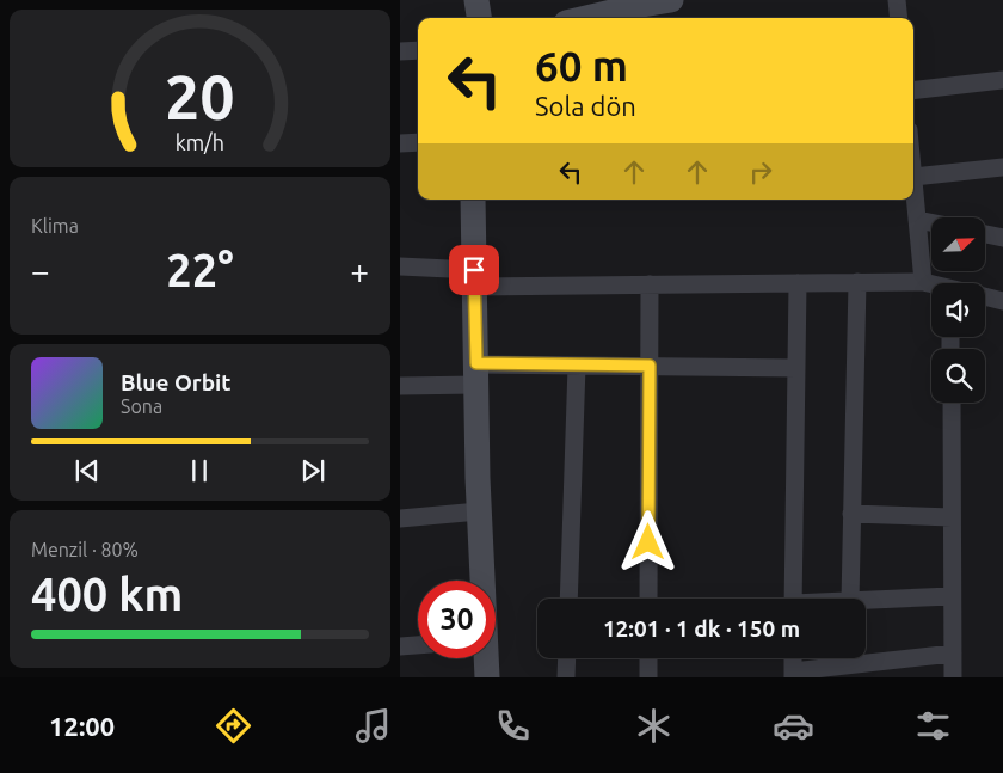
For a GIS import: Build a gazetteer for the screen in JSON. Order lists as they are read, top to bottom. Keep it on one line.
{"north":"top right","page":{"turn":["60 m","Sola dön"],"tile":["Klima",["Menzil · 80%","400 km"]],"heat":["−","22°","+"],"song":["Blue Orbit","Sona"],"limit":"30","trip":"12:01 · 1 dk · 150 m","tabs":"12:00","gauge":["20","km/h"]}}
